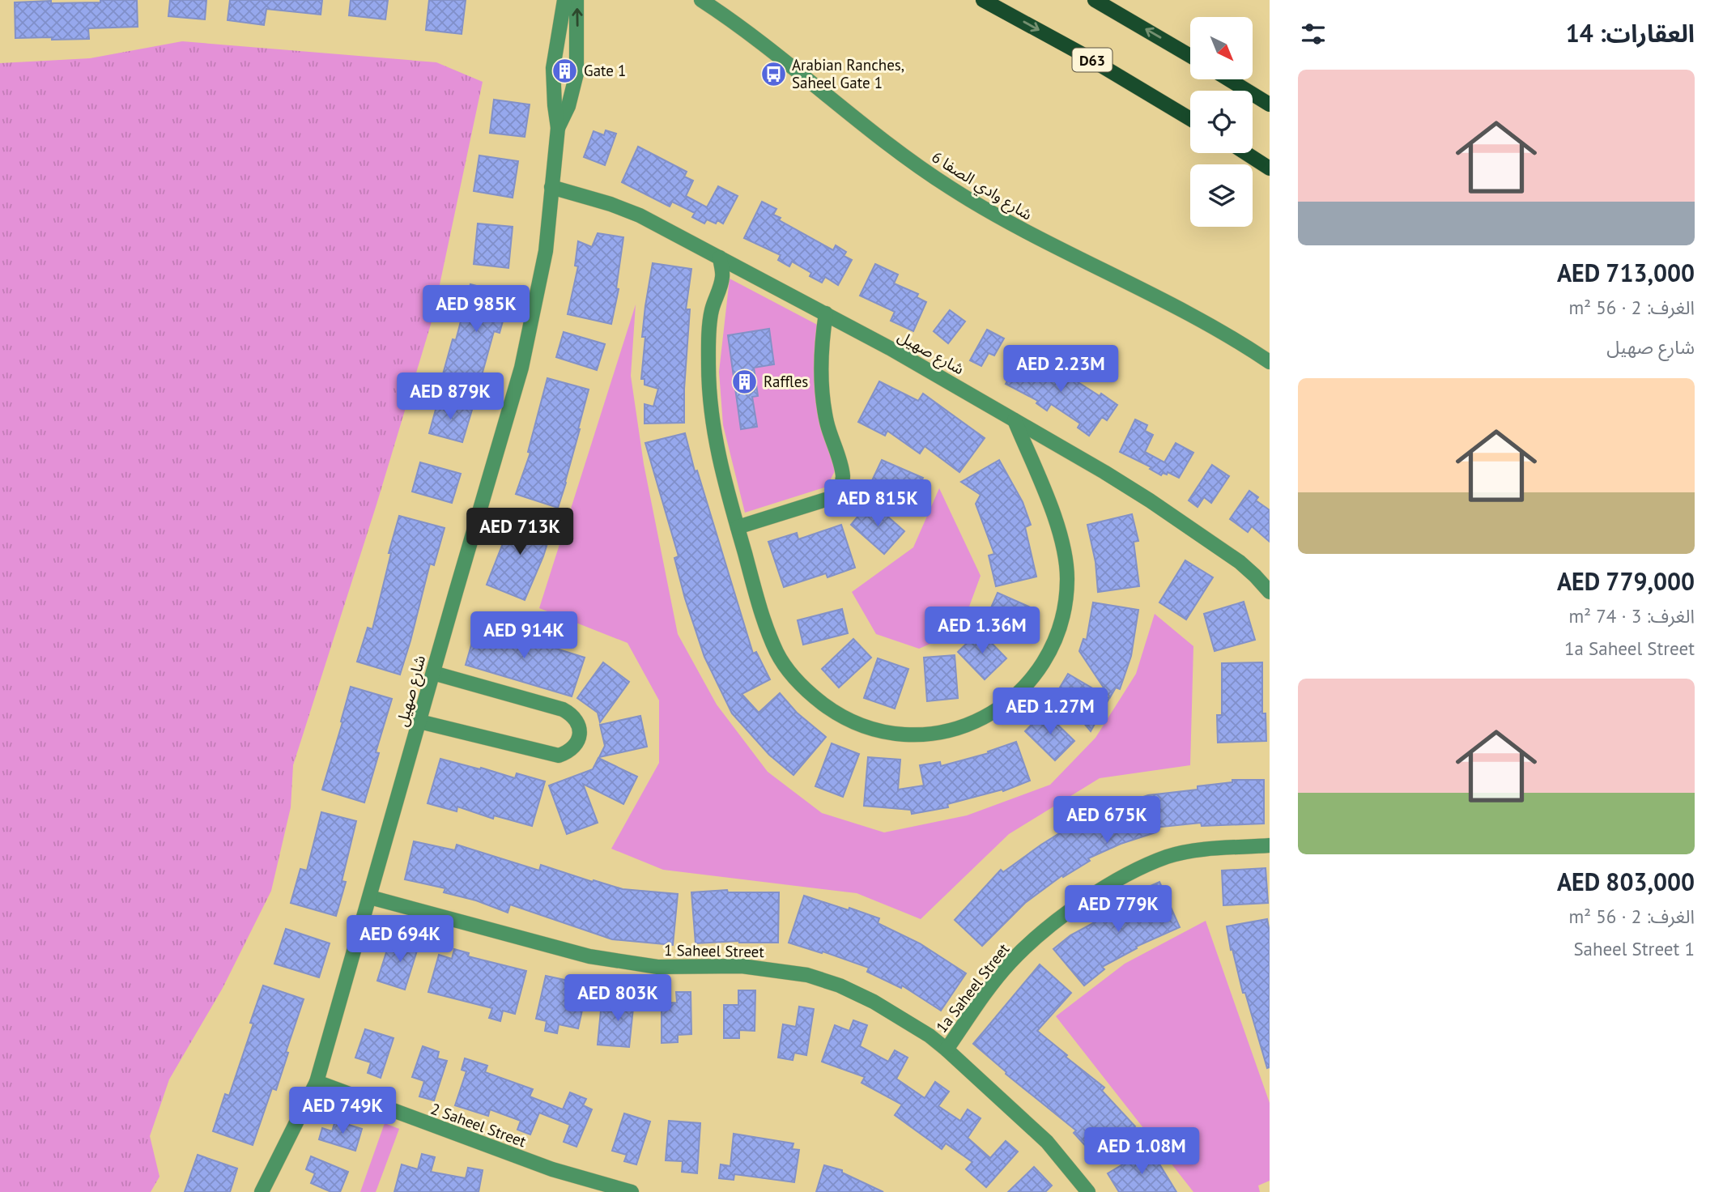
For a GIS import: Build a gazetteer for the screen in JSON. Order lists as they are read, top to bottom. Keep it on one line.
{"streets":{"main road":["D63"],"street":["شارع وادي الصفا 6","شارع صهيل","1 Saheel Street","1a Saheel Street","2 Saheel Street"]},"crossings":[["شارع صهيل","1 Saheel Street"],["شارع صهيل","2 Saheel Street"],["1 Saheel Street","1a Saheel Street"]],"places":{"building":["Gate 1","Raffles"],"bus stop":["Arabian Ranches, Saheel Gate 1"]},"north":"bottom right","page":{"heading":"العقارات: 14","list":[{"name":"AED 713,000","note":"الغرف: 2 · 56 m² · شارع صهيل"},{"name":"AED 779,000","note":"الغرف: 3 · 74 m² · 1a Saheel Street"},{"name":"AED 803,000","note":"الغرف: 2 · 56 m² · 1 Saheel Street"}],"price":["AED 985K","AED 2.23M","AED 879K","AED 815K","AED 713K","AED 1.36M","AED 914K","AED 1.27M","AED 675K","AED 779K","AED 694K","AED 803K","AED 749K","AED 1.08M"]}}
